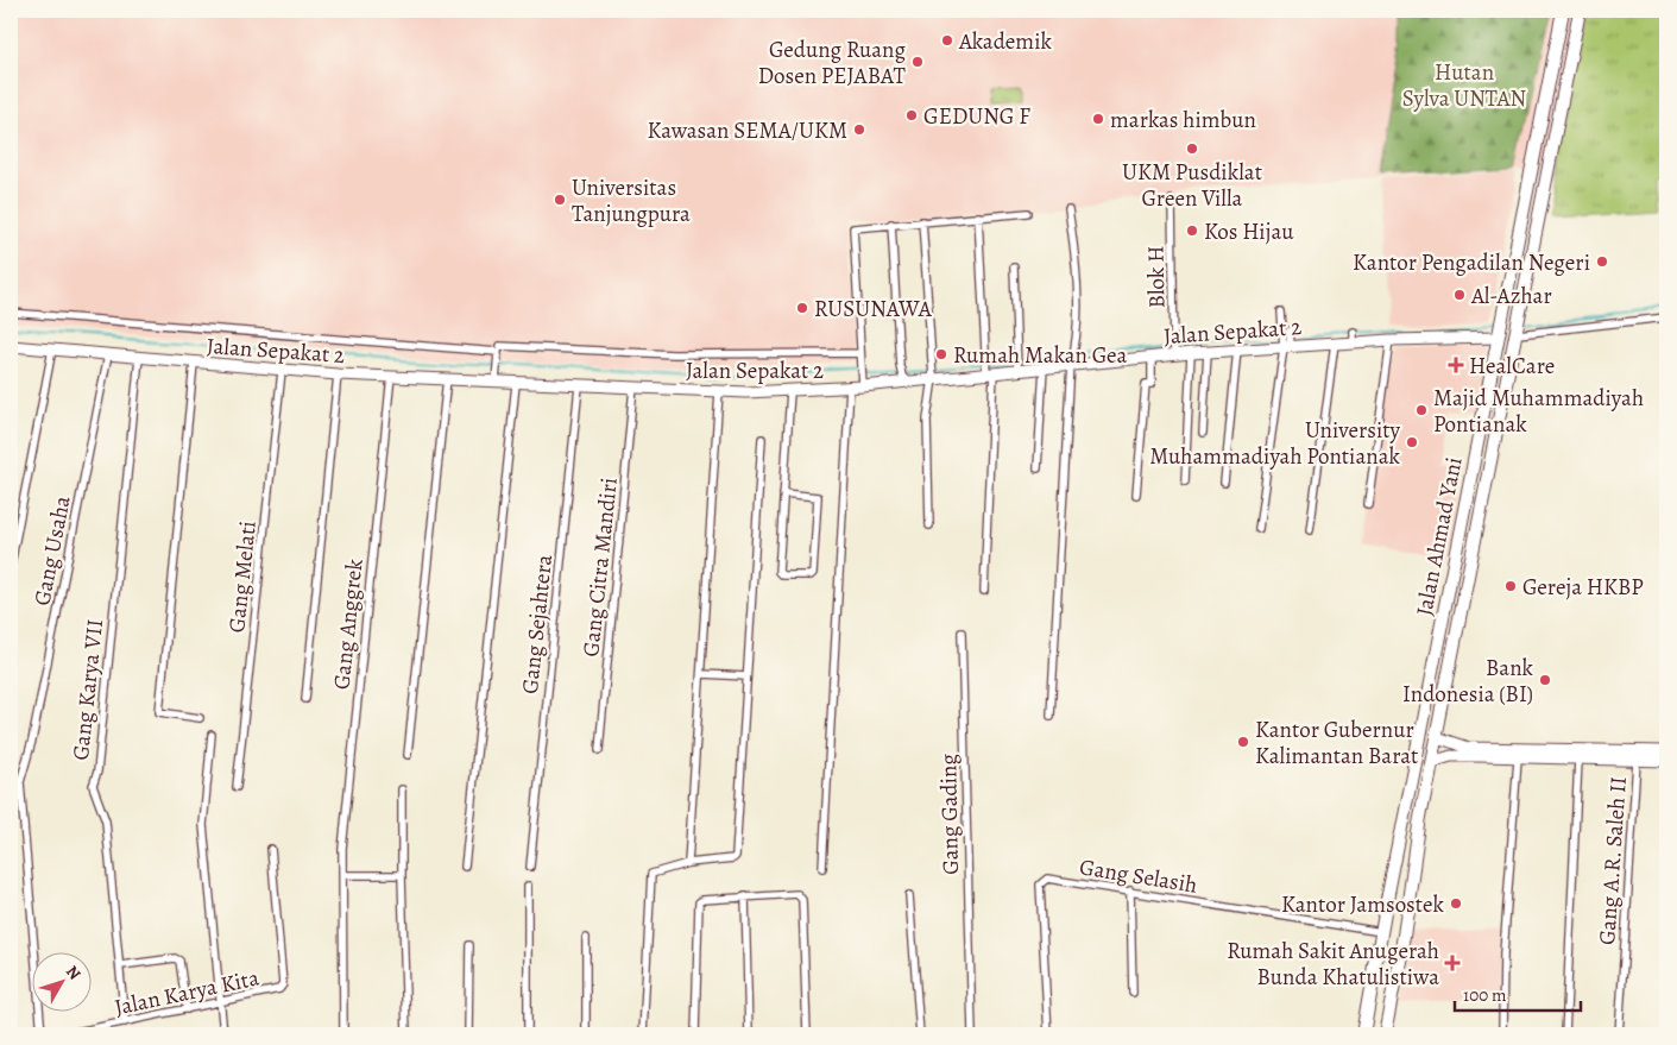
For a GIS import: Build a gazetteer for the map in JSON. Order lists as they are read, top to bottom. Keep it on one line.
{"streets":{"highway":["Jalan Ahmad Yani"],"street":["Blok H","Jalan Sepakat 2","Gang Usaha","Gang Citra Mandiri","Gang Melati","Gang Anggrek","Gang Sejahtera","Gang Karya VII","Gang Gading","Gang A.R. Saleh II","Gang Selasih","Jalan Karya Kita"]},"crossings":[["Blok H","Jalan Sepakat 2"],["Jalan Sepakat 2","Jalan Ahmad Yani"],["Jalan Sepakat 2","Gang Usaha"],["Jalan Sepakat 2","Gang Citra Mandiri"],["Jalan Sepakat 2","Gang Melati"],["Jalan Sepakat 2","Gang Anggrek"],["Jalan Sepakat 2","Gang Sejahtera"],["Jalan Sepakat 2","Gang Karya VII"],["Jalan Ahmad Yani","Gang Selasih"],["Gang Karya VII","Jalan Karya Kita"]],"parks":["Hutan Sylva UNTAN"],"places":{"other":["Akademik","Gedung Ruang Dosen PEJABAT","GEDUNG F","markas himbun","Kawasan SEMA/UKM","UKM Pusdiklat Green Villa","Universitas Tanjungpura","Kos Hijau","Kantor Pengadilan Negeri","Al-Azhar","RUSUNAWA","Rumah Makan Gea","Majid Muhammadiyah Pontianak","University Muhammadiyah Pontianak","Gereja HKBP","Bank Indonesia (BI)","Kantor Gubernur Kalimantan Barat","Kantor Jamsostek"],"health":["HealCare","Rumah Sakit Anugerah Bunda Khatulistiwa"]},"scale_bar":"100 m","north":"top right"}
